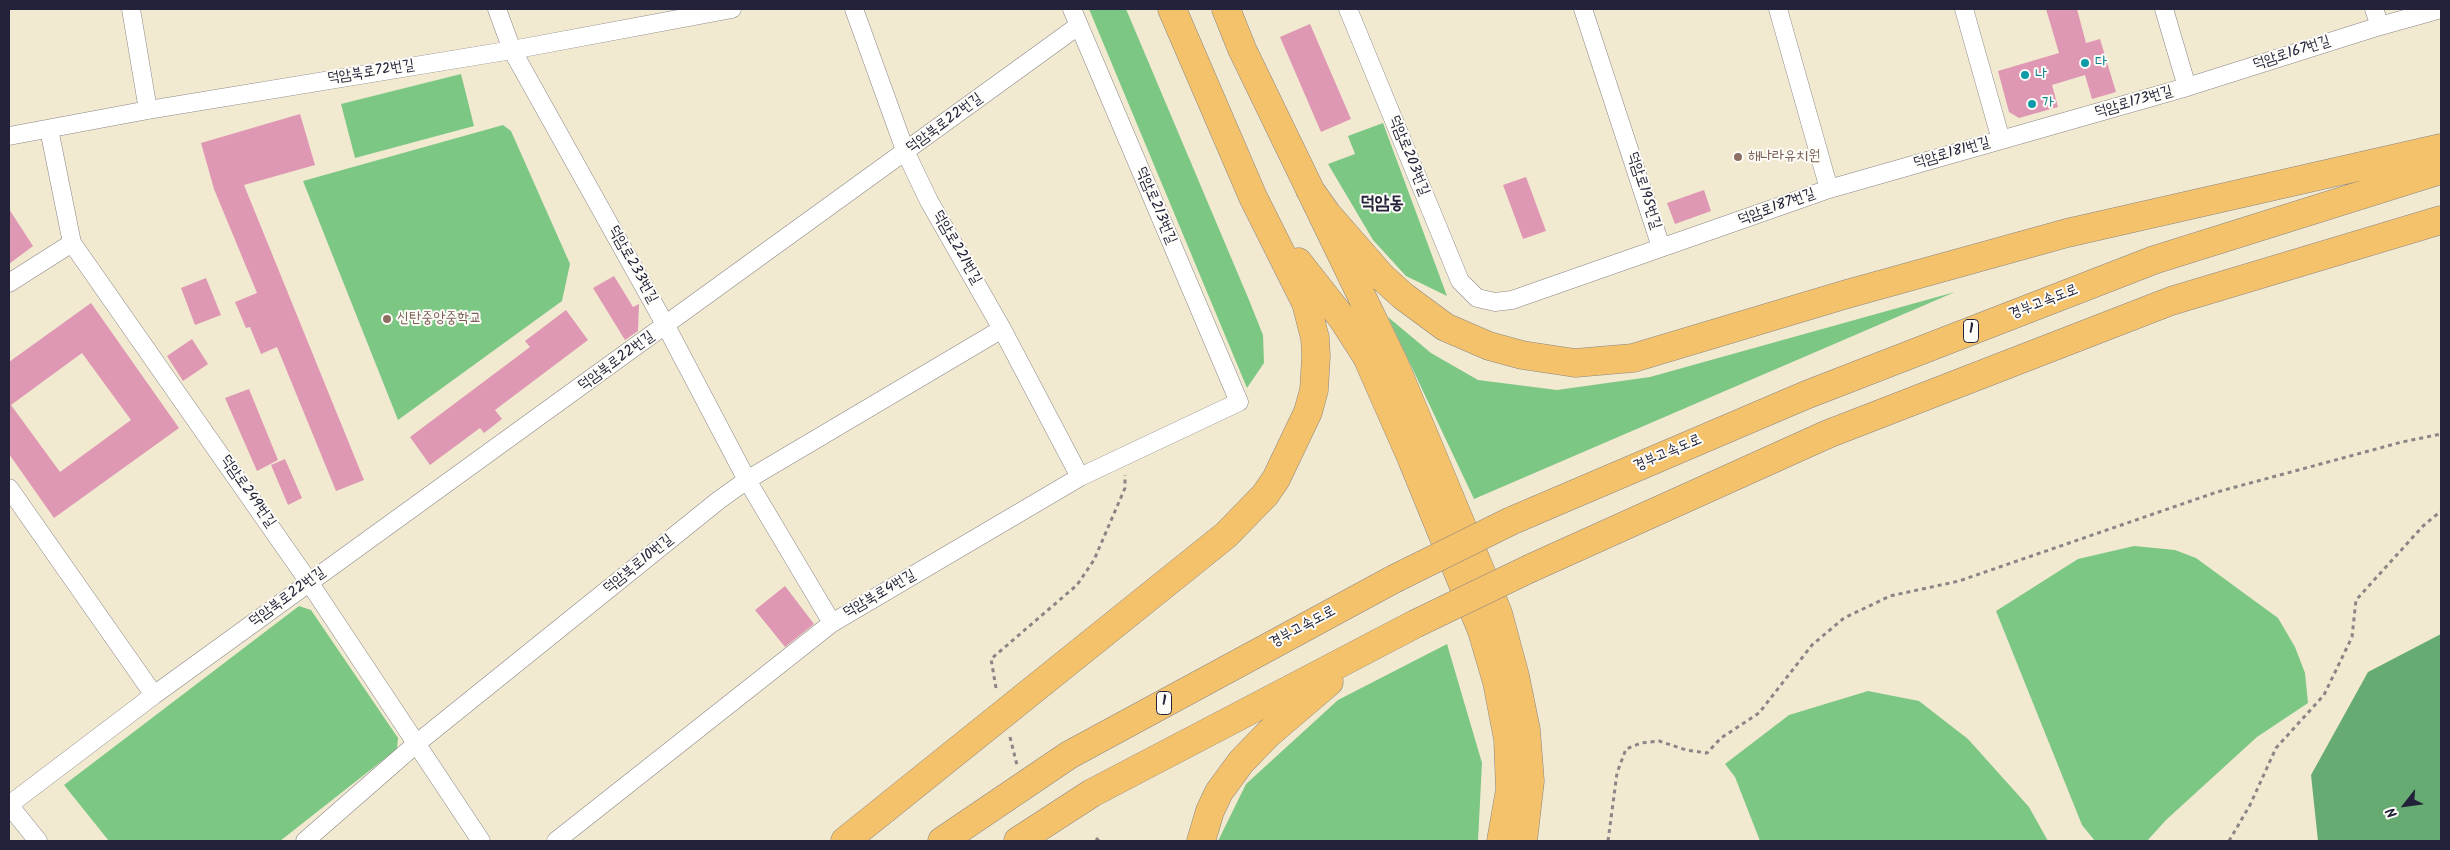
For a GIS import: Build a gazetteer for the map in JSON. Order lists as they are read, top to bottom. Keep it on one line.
{"streets":{"highway":["경부고속도로","1"],"street":["덕암로167번길","덕암북로72번길","덕암로173번길","덕암북로22번길","덕암로181번길","덕암로203번길","덕암로195번길","덕암로213번길","덕암로187번길","덕암로221번길","덕암로233번길","덕암로249번길","덕암북로10번길","덕암북로4번길"]},"crossings":[["덕암로167번길","덕암로173번길"],["덕암북로72번길","덕암로233번길"],["덕암북로72번길","덕암로249번길"],["덕암로173번길","덕암로181번길"],["덕암북로22번길","덕암로213번길"],["덕암북로22번길","덕암로221번길"],["덕암북로22번길","덕암로233번길"],["덕암북로22번길","덕암로249번길"],["덕암로181번길","덕암로187번길"],["덕암로203번길","덕암로195번길"],["덕암로195번길","덕암로187번길"],["덕암로213번길","덕암북로4번길"],["덕암로221번길","덕암북로10번길"],["덕암로221번길","덕암북로4번길"],["덕암로233번길","덕암북로10번길"],["덕암로233번길","덕암북로4번길"],["덕암로249번길","덕암북로10번길"]],"districts":["덕암동"],"places":["다","나","가","해나라유치원","신탄중앙중학교"],"north":"bottom left"}
